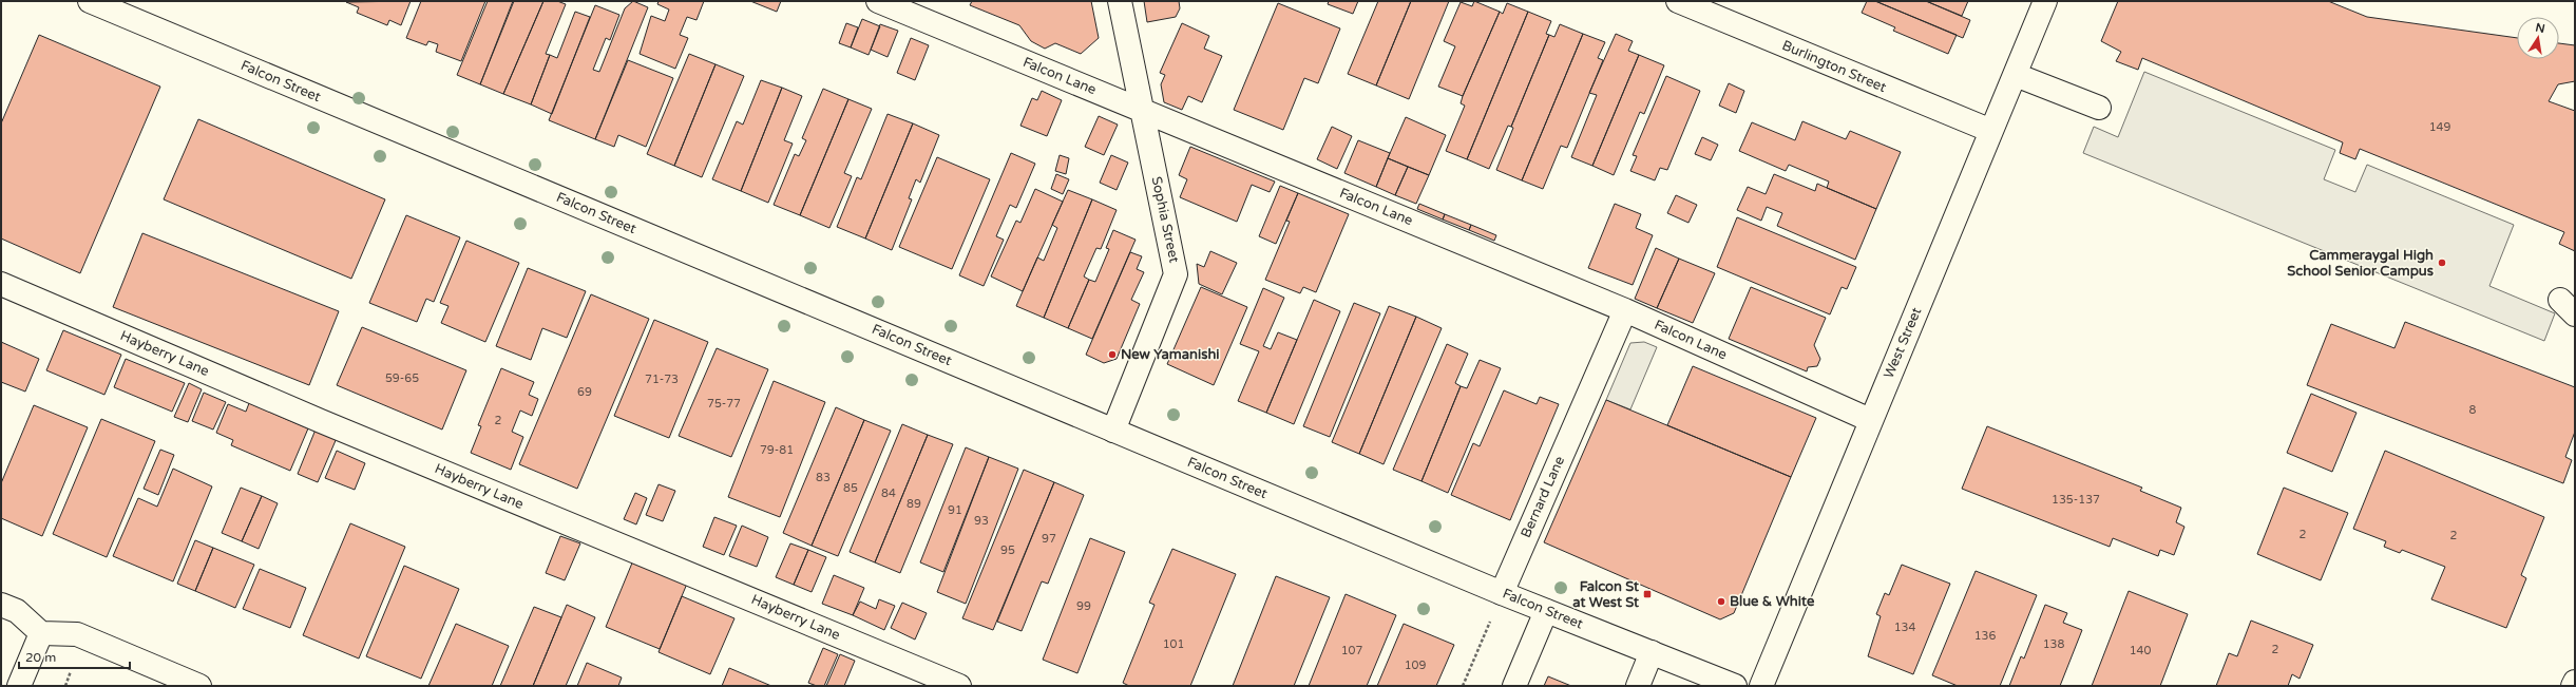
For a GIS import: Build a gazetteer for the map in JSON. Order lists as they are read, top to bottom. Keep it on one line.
{"streets":{"street":["Burlington Street","Falcon Lane","Falcon Street","Sophia Street","West Street","Hayberry Lane","Bernard Lane"]},"crossings":[["Burlington Street","West Street"],["Falcon Lane","Sophia Street"],["Falcon Lane","West Street"],["Falcon Lane","Bernard Lane"],["Falcon Street","Sophia Street"],["Falcon Street","Bernard Lane"]],"places":{"other":["Cammeraygal High School Senior Campus","New Yamanishi","Blue & White"],"transit":["Falcon St at West St"]},"house_numbers":["149","59-65","71-73","69","75-77","8","2","79-81","83","85","84","135-137","89","91","93","2","2","97","95","99","134","136","101","138","2","107","140","109"],"scale_bar":"20 m","north":"top"}
